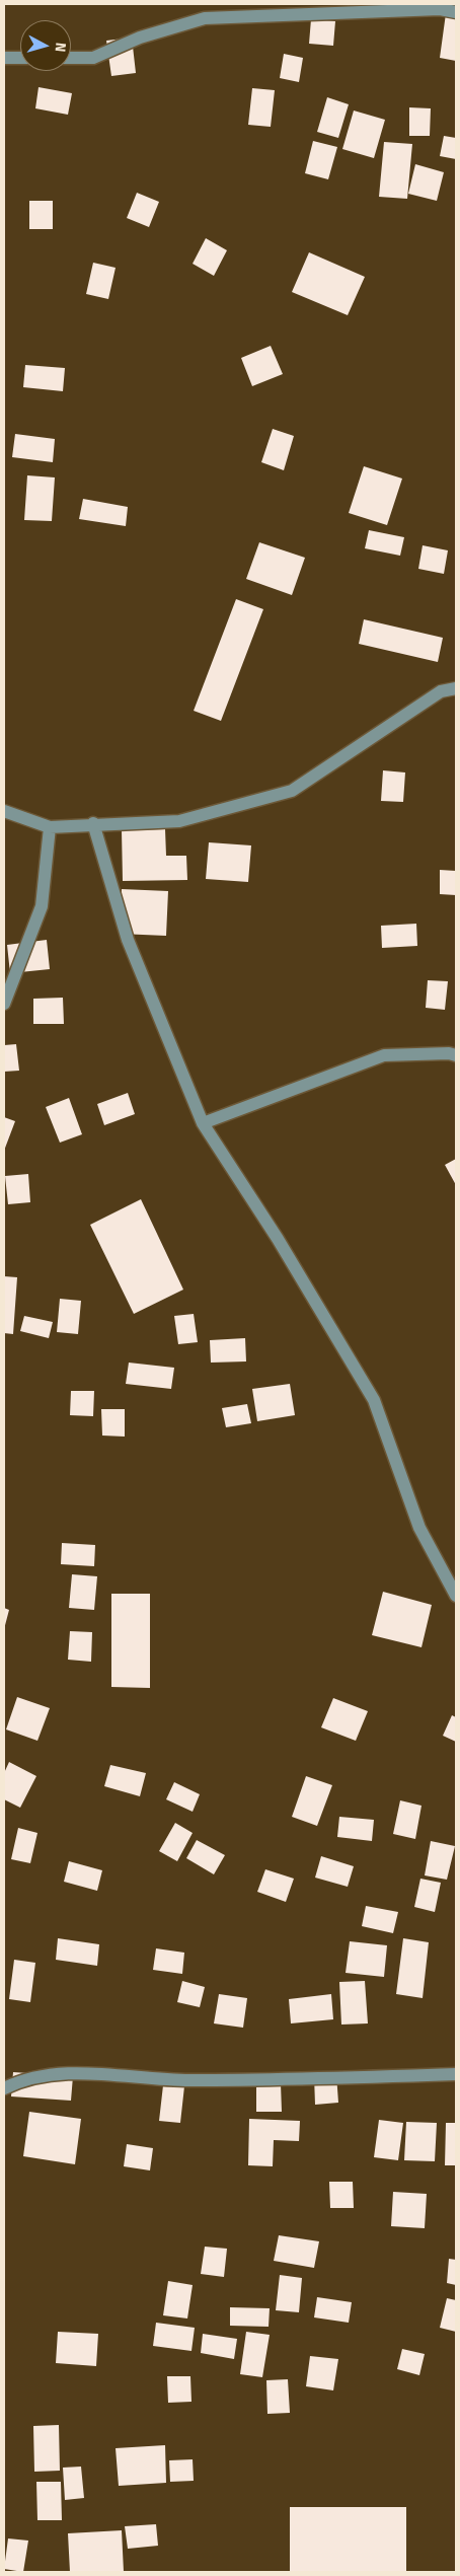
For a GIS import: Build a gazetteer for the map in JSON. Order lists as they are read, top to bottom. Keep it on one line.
{"north":"right"}
